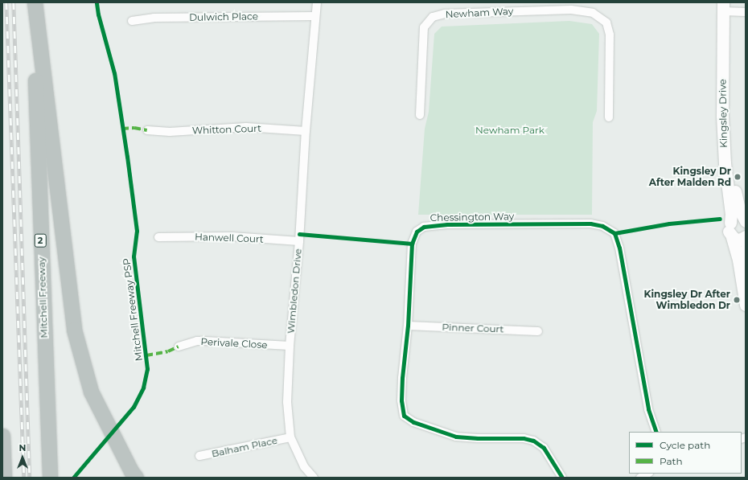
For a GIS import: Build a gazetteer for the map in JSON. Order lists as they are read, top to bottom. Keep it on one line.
{"streets":{"highway":["2","Mitchell Freeway"],"main road":["Kingsley Drive"],"street":["Newham Way","Dulwich Place","Whitton Court","Chessington Way","Hanwell Court","Wimbledon Drive","Pinner Court","Perivale Close","Balham Place"],"cycle path":["Mitchell Freeway PSP"]},"crossings":[["Dulwich Place","Wimbledon Drive"],["Whitton Court","Wimbledon Drive"],["Chessington Way","Pinner Court"],["Hanwell Court","Wimbledon Drive"],["Wimbledon Drive","Perivale Close"],["Wimbledon Drive","Balham Place"]],"parks":["Newham Park"],"places":["Kingsley Dr After Malden Rd","Kingsley Dr After Wimbledon Dr"],"legend":["Cycle path","Path"],"north":"top"}
